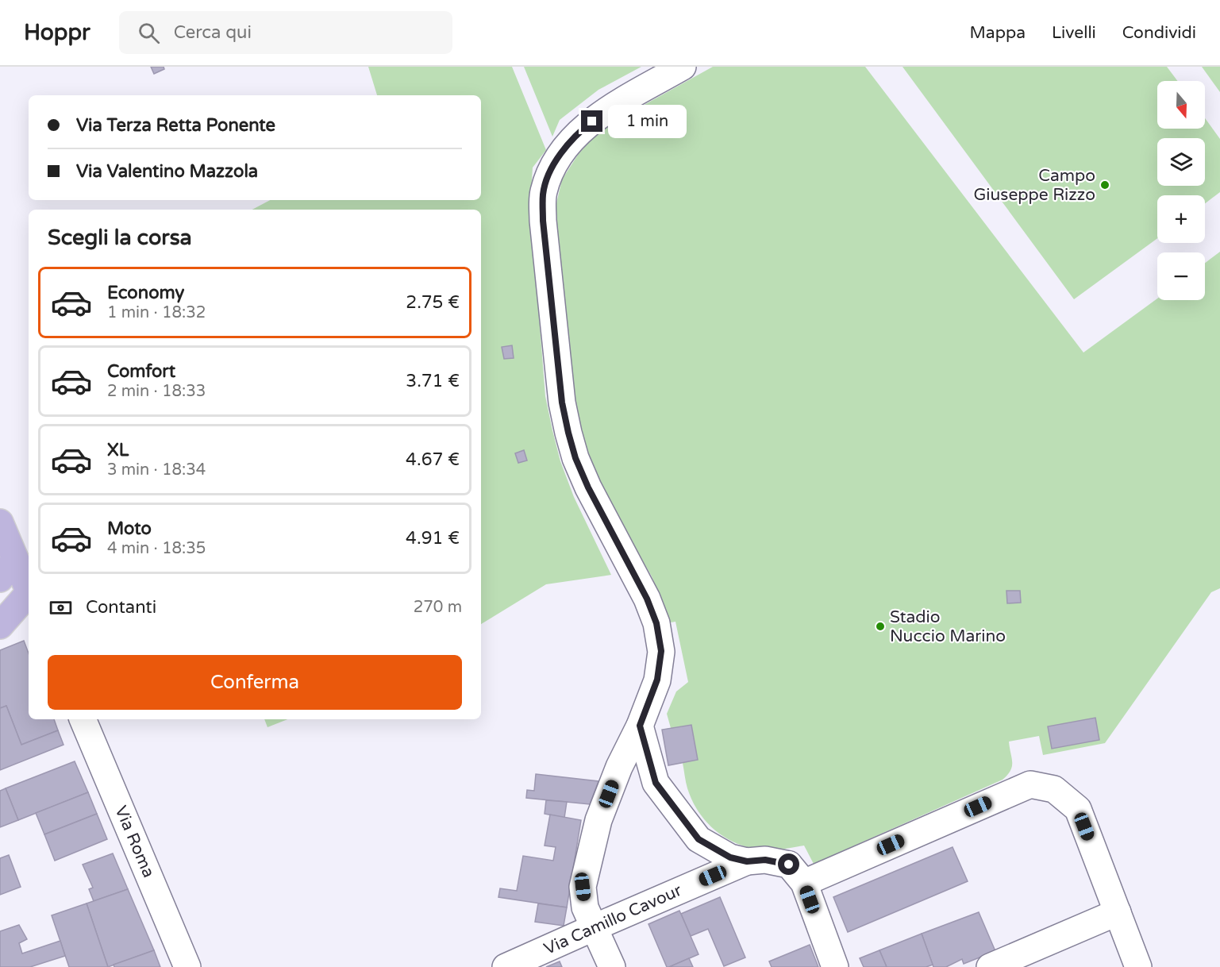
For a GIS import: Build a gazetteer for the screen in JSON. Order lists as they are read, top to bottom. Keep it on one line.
{"streets":{"street":["Via Roma","Via Camillo Cavour"]},"places":["Campo Giuseppe Rizzo","Stadio Nuccio Marino"],"north":"bottom","page":{"header":"Hoppr","search":"Cerca qui","nav":["Mappa","Livelli","Condividi"],"map_buttons":["+","−"],"banner":["Via Terza Retta Ponente","Via Valentino Mazzola"],"bubble":"1 min","heading":"Scegli la corsa","list":[{"name":"Economy","note":"1 min · 18:32","value":"2.75 €"},{"name":"Comfort","note":"2 min · 18:33","value":"3.71 €"},{"name":"XL","note":"3 min · 18:34","value":"4.67 €"},{"name":"Moto","note":"4 min · 18:35","value":"4.91 €"}],"pay":["Contanti","270 m"],"buttons":"Conferma"}}
